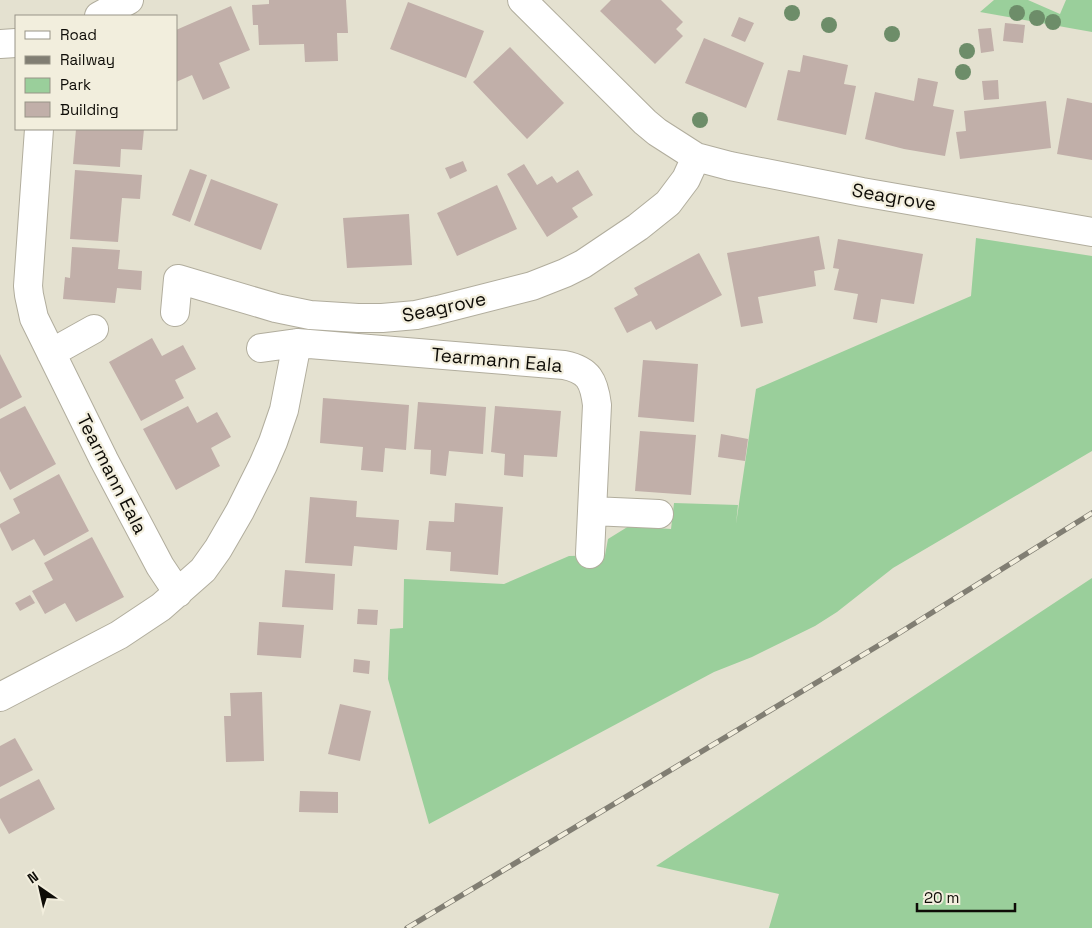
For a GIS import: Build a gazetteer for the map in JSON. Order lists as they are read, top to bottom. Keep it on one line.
{"streets":{"street":["Seagrove","Tearmann Eala"]},"legend":["Road","Railway","Park","Building"],"scale_bar":"20 m","north":"top left"}
